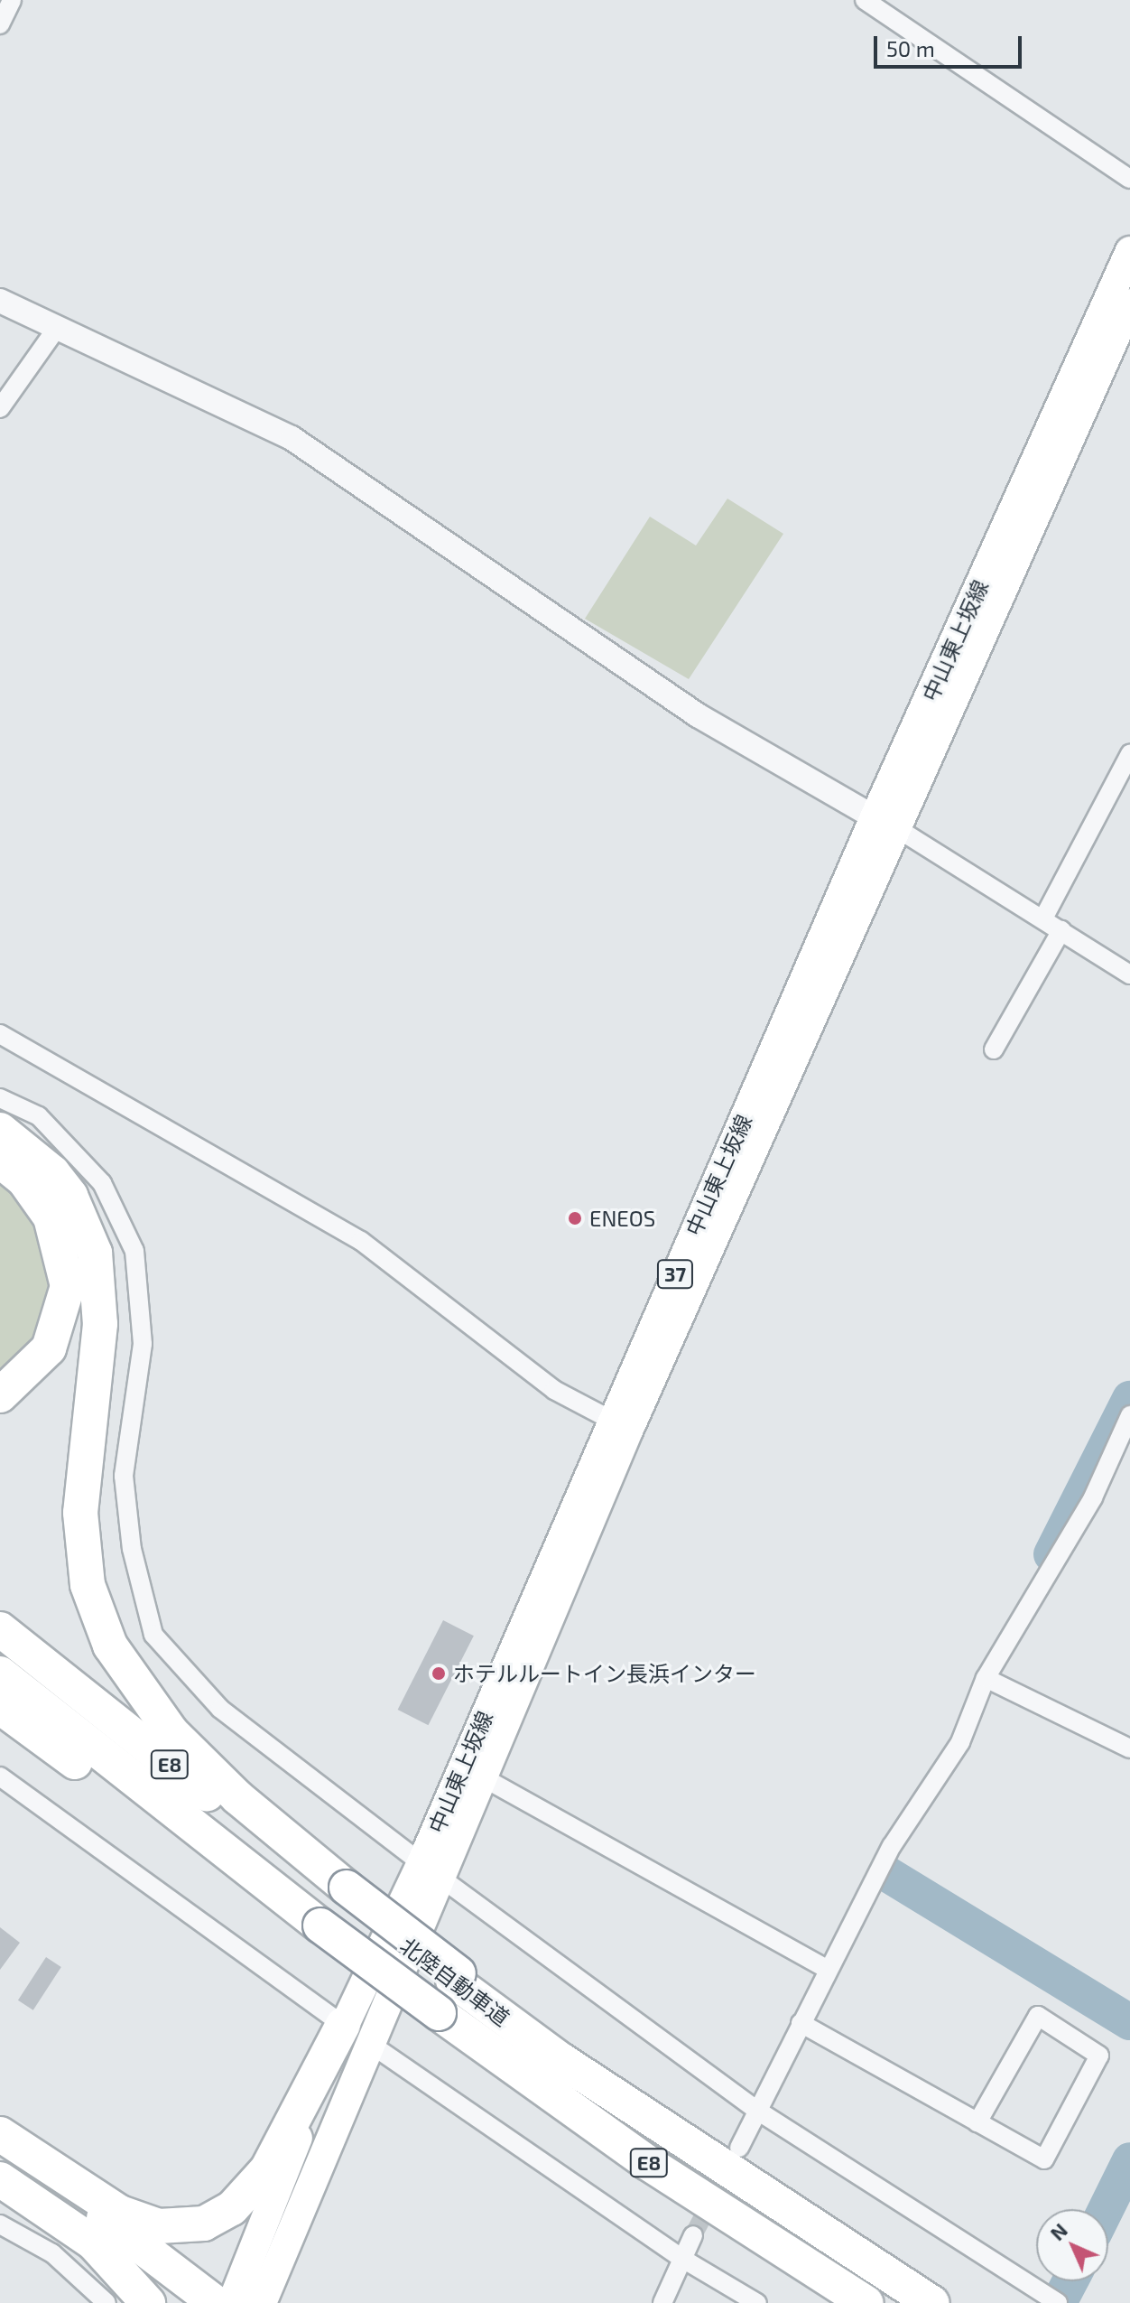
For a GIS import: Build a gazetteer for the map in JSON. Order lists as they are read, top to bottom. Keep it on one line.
{"streets":{"highway":["E8","北陸自動車道"],"main road":["中山東上坂線","37"]},"places":["ENEOS","ホテルルートイン長浜インター"],"scale_bar":"50 m","north":"top left"}
